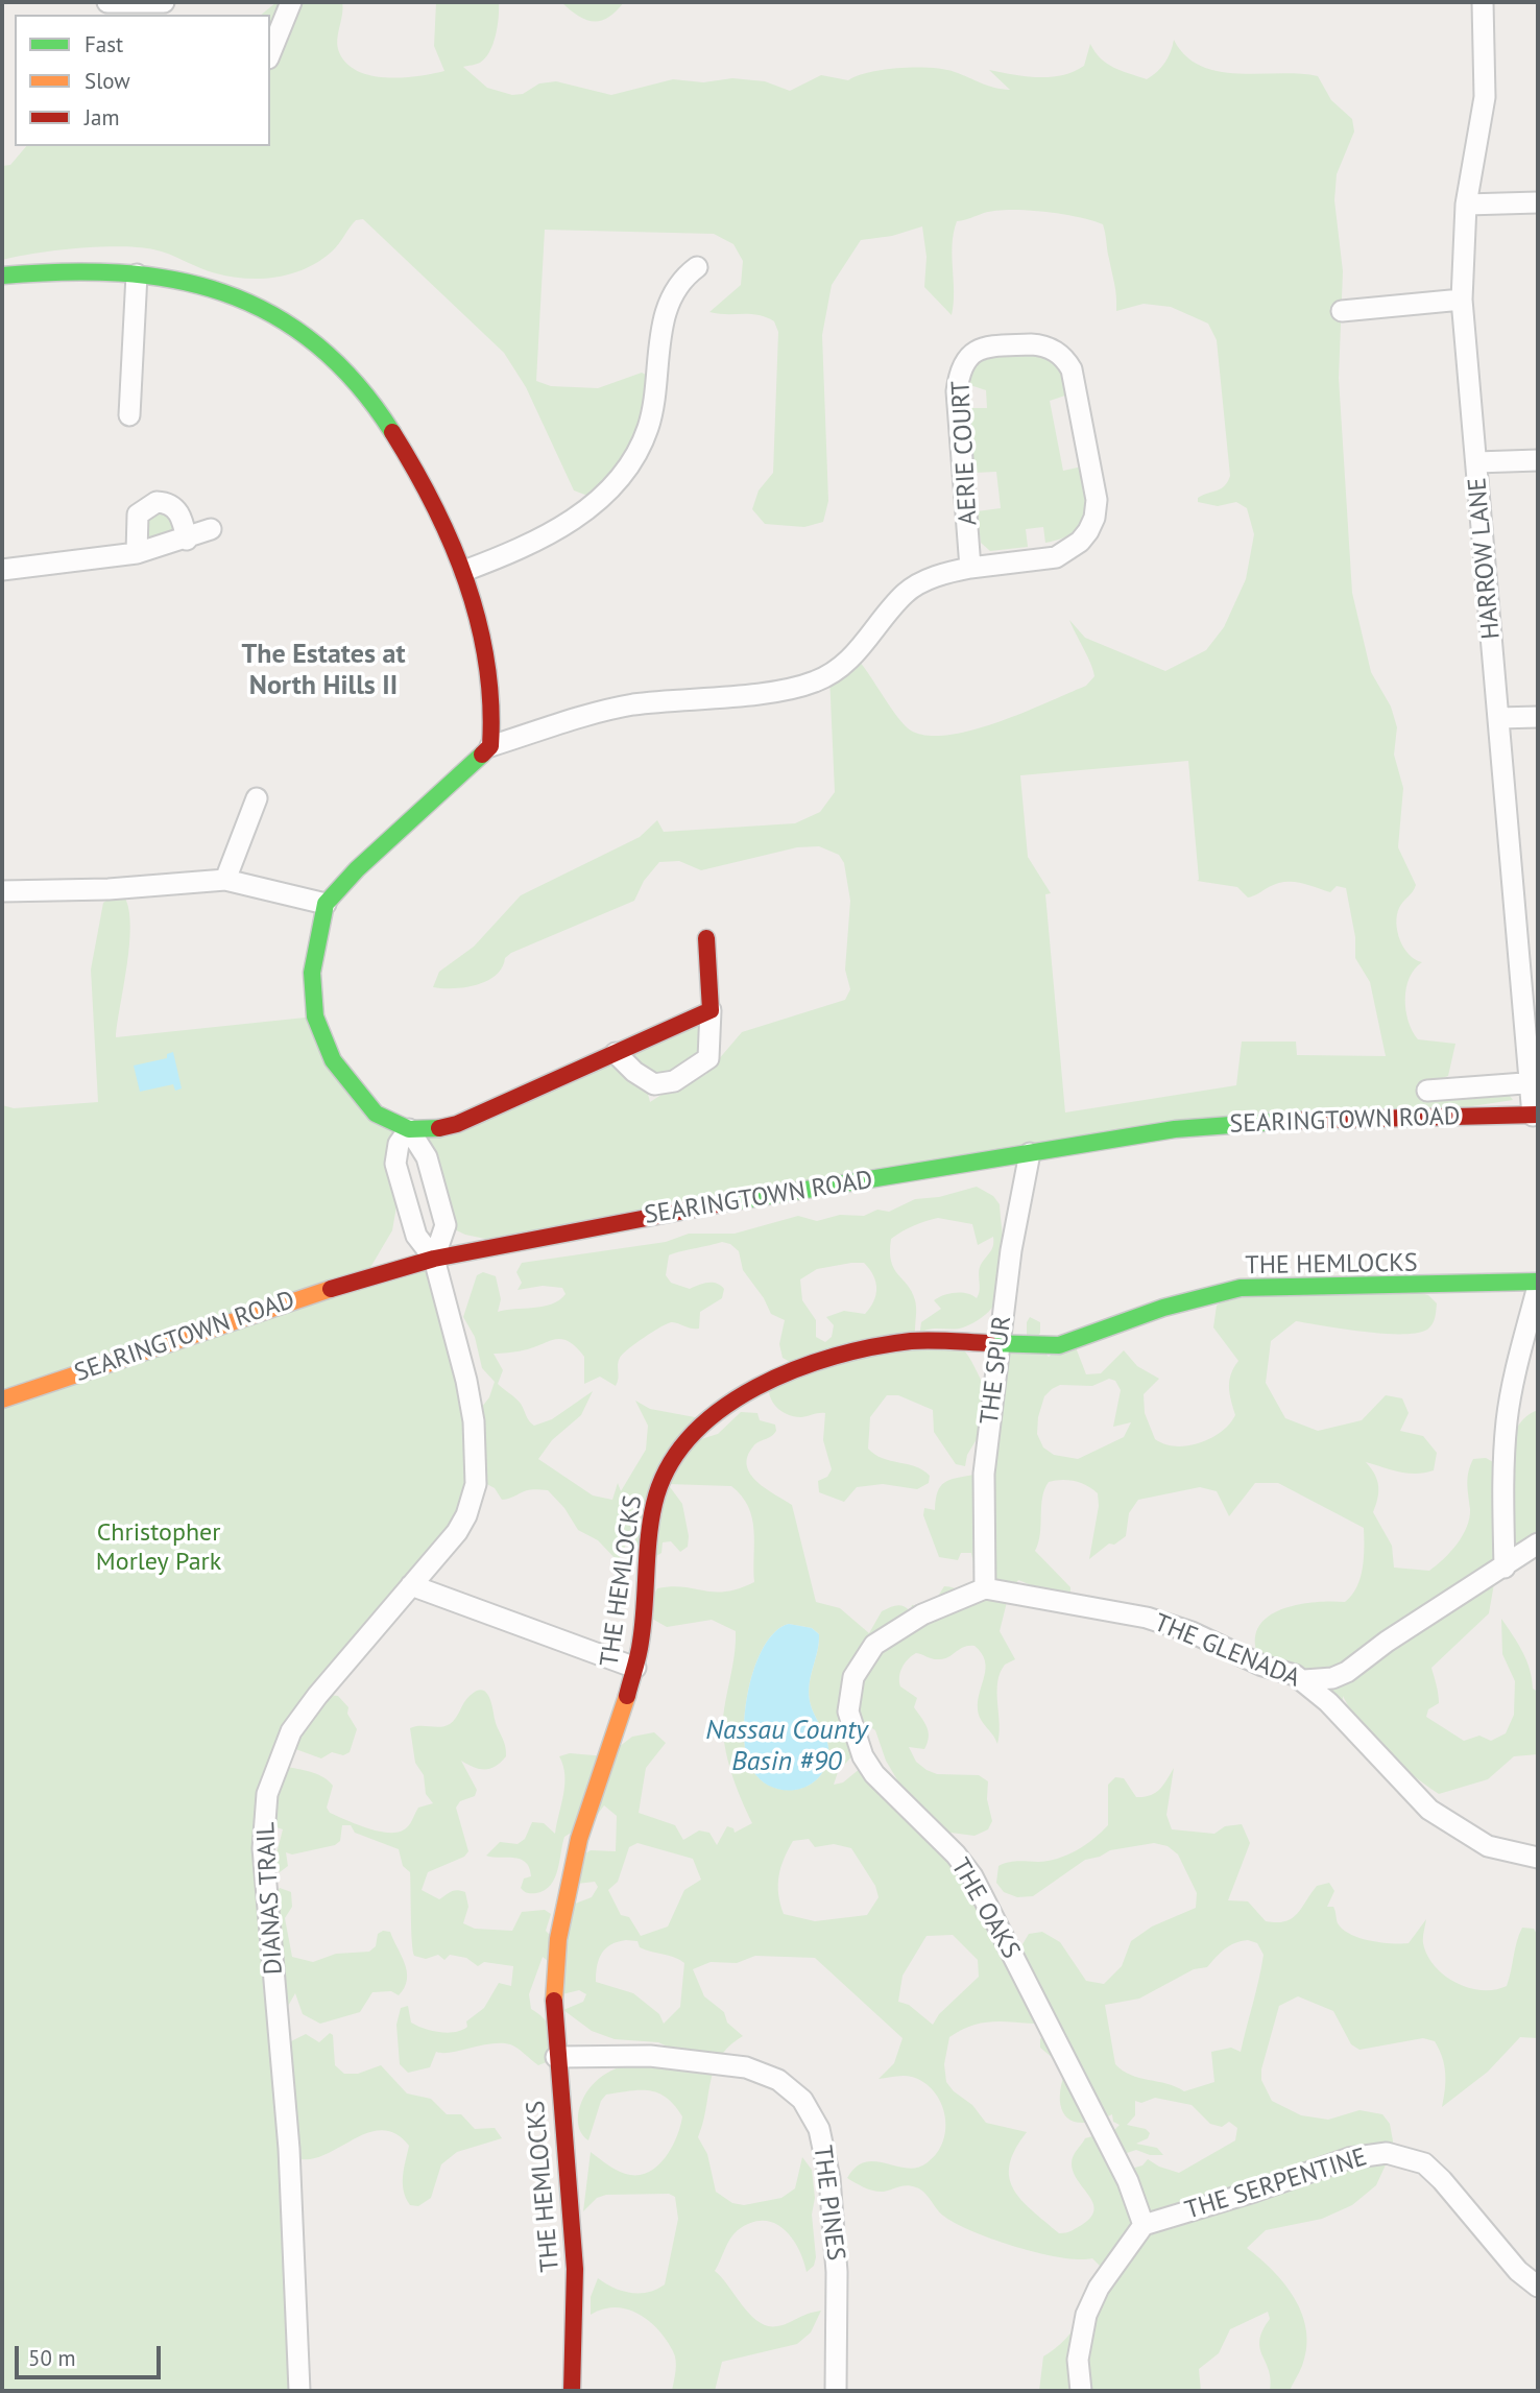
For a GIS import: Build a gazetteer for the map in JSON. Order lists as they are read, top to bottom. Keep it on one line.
{"streets":{"street":["AERIE COURT","HARROW LANE","SEARINGTOWN ROAD","THE HEMLOCKS","THE SPUR","THE GLENADA","DIANAS TRAIL","THE OAKS","THE SERPENTINE","THE PINES"]},"crossings":[["HARROW LANE","SEARINGTOWN ROAD"],["SEARINGTOWN ROAD","THE SPUR"],["SEARINGTOWN ROAD","DIANAS TRAIL"],["THE HEMLOCKS","THE SPUR"],["THE HEMLOCKS","THE PINES"],["THE SPUR","THE GLENADA"],["THE SPUR","THE OAKS"],["THE GLENADA","THE OAKS"],["THE OAKS","THE SERPENTINE"]],"districts":["The Estates at North Hills II"],"water":["Nassau County Basin #90"],"parks":["Christopher Morley Park"],"legend":["Fast","Slow","Jam"],"scale_bar":"50 m"}
